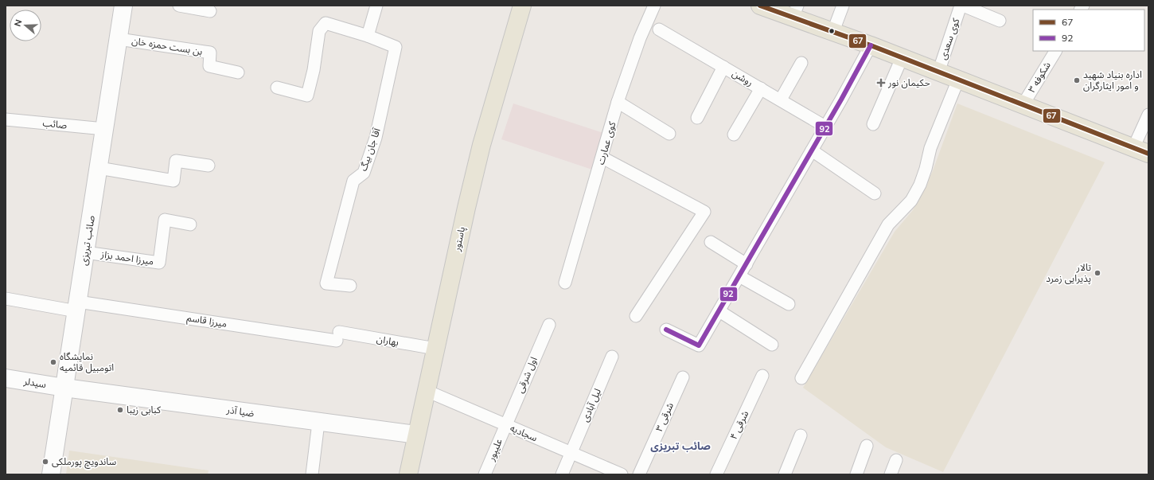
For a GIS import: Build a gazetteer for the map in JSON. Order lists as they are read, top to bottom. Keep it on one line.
{"streets":{"main road":["پاستور","صائب تبریزی","سیدلر","ضیا آذر"],"street":["کوی سعدی","بن بست حمزه خان","شکوفه ۳","روشن","صائب","کوی عمارت","آقا جان بیگ","میرزا احمد بزاز","میرزا قاسم","بهاران","اول شرقی","لیل آبادی","۳ شرقی","۴ شرقی","سجادیه","علیپور"]},"crossings":[["بن بست حمزه خان","صائب تبریزی"],["صائب","صائب تبریزی"],["پاستور","بهاران"],["پاستور","ضیا آذر"],["پاستور","سجادیه"],["صائب تبریزی","میرزا احمد بزاز"],["صائب تبریزی","میرزا قاسم"],["صائب تبریزی","سیدلر"],["صائب تبریزی","ضیا آذر"],["میرزا قاسم","بهاران"],["اول شرقی","سجادیه"],["اول شرقی","علیپور"],["سیدلر","ضیا آذر"],["لیل آبادی","سجادیه"],["سجادیه","علیپور"]],"districts":["صائب تبریزی"],"places":{"other":["اداره بنیاد شهید و امور ایثارگران","تالار پذیرایی زمرد","نمایشگاه اتومبیل قائمیه","کبابی زیبا","ساندویچ پورملکی"],"health":["حکیمان نور"]},"lines":["transit line 67","transit line 92"],"legend":["67","92"],"north":"left"}
